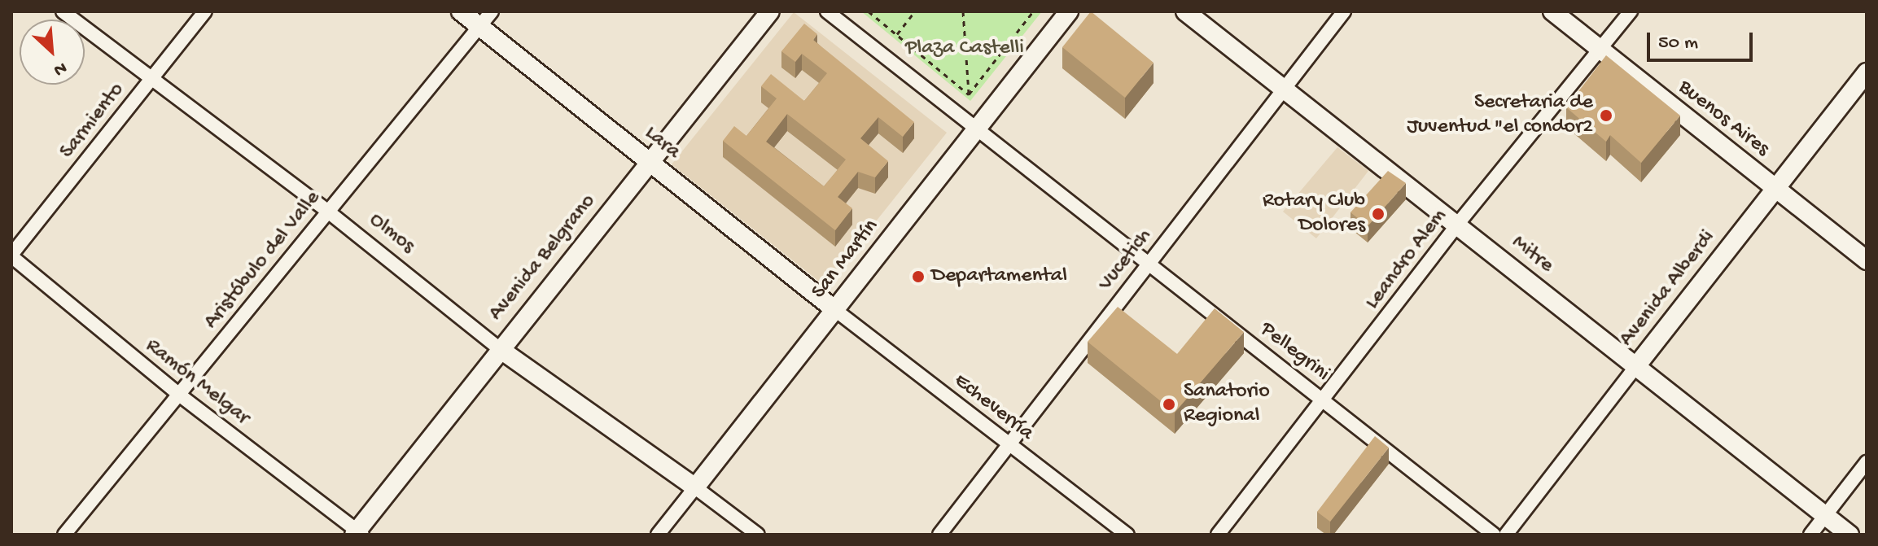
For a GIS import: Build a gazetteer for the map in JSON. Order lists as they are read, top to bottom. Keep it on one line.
{"streets":{"main road":["Buenos Aires","Lara","Olmos","Mitre","Avenida Belgrano","San Martín","Avenida Alberdi"],"street":["Sarmiento","Leandro Alem","Aristóbulo del Valle","Vucetich","Pellegrini","Ramón Melgar","Echeverría"]},"crossings":[["Buenos Aires","Leandro Alem"],["Buenos Aires","Avenida Alberdi"],["Sarmiento","Olmos"],["Sarmiento","Ramón Melgar"],["Lara","Avenida Belgrano"],["Lara","San Martín"],["Lara","Aristóbulo del Valle"],["Lara","Echeverría"],["Olmos","Avenida Belgrano"],["Olmos","San Martín"],["Olmos","Aristóbulo del Valle"],["Mitre","Leandro Alem"],["Mitre","Vucetich"],["Mitre","Avenida Alberdi"],["Avenida Belgrano","Ramón Melgar"],["San Martín","Pellegrini"],["San Martín","Echeverría"],["Leandro Alem","Pellegrini"],["Aristóbulo del Valle","Ramón Melgar"],["Vucetich","Pellegrini"],["Vucetich","Echeverría"]],"parks":["Plaza Castelli"],"places":["Secretaria de Juventud \"el condor2","Rotary Club Dolores","Departamental","Sanatorio Regional"],"scale_bar":"50 m","north":"bottom right"}
